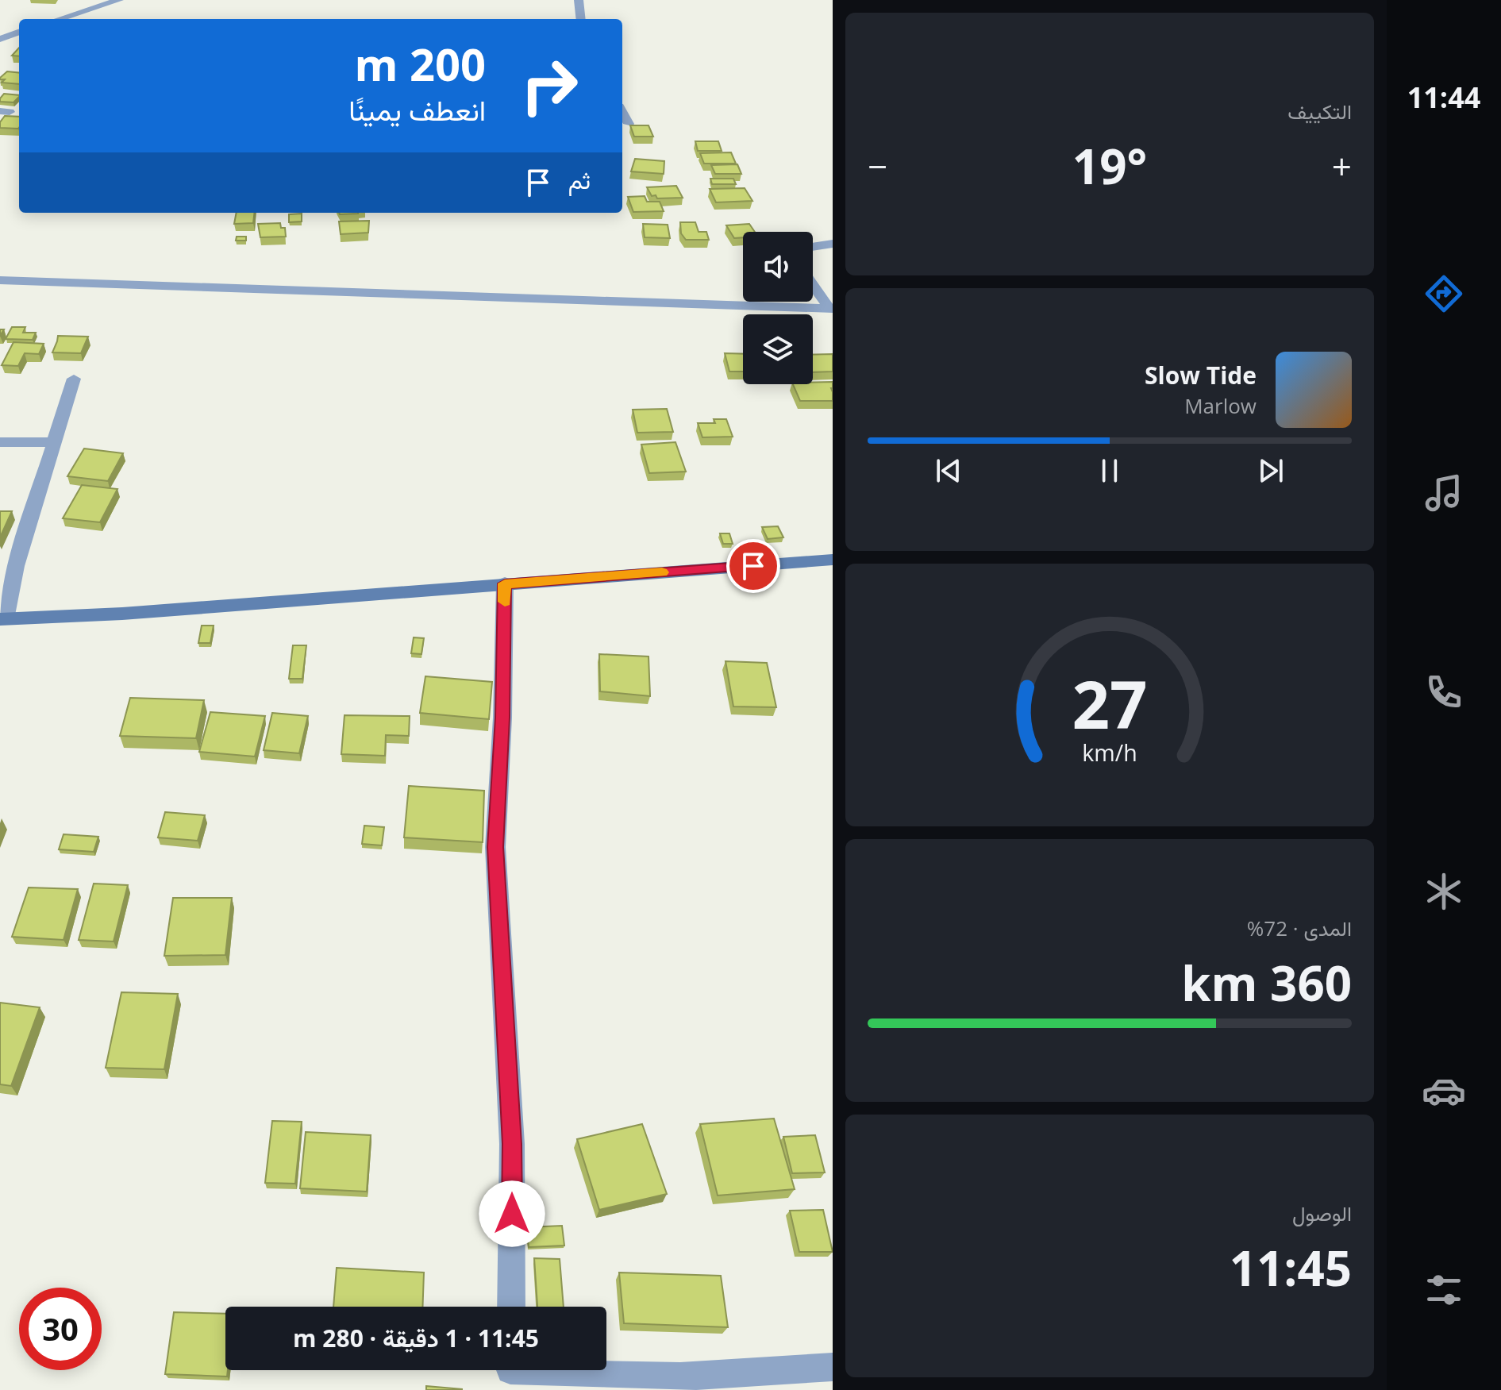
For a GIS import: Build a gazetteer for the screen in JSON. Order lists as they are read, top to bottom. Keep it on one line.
{"page":{"tabs":"11:44","tile":["التكييف",["المدى · 72%","360 km"],["الوصول","11:45"]],"turn":["200 m","انعطف يمينًا"],"heat":["−","19°","+"],"then":"ثم","song":["Slow Tide","Marlow"],"limit":"30","trip":"11:45 · 1 دقيقة · 280 m","gauge":["27","km/h"]}}
